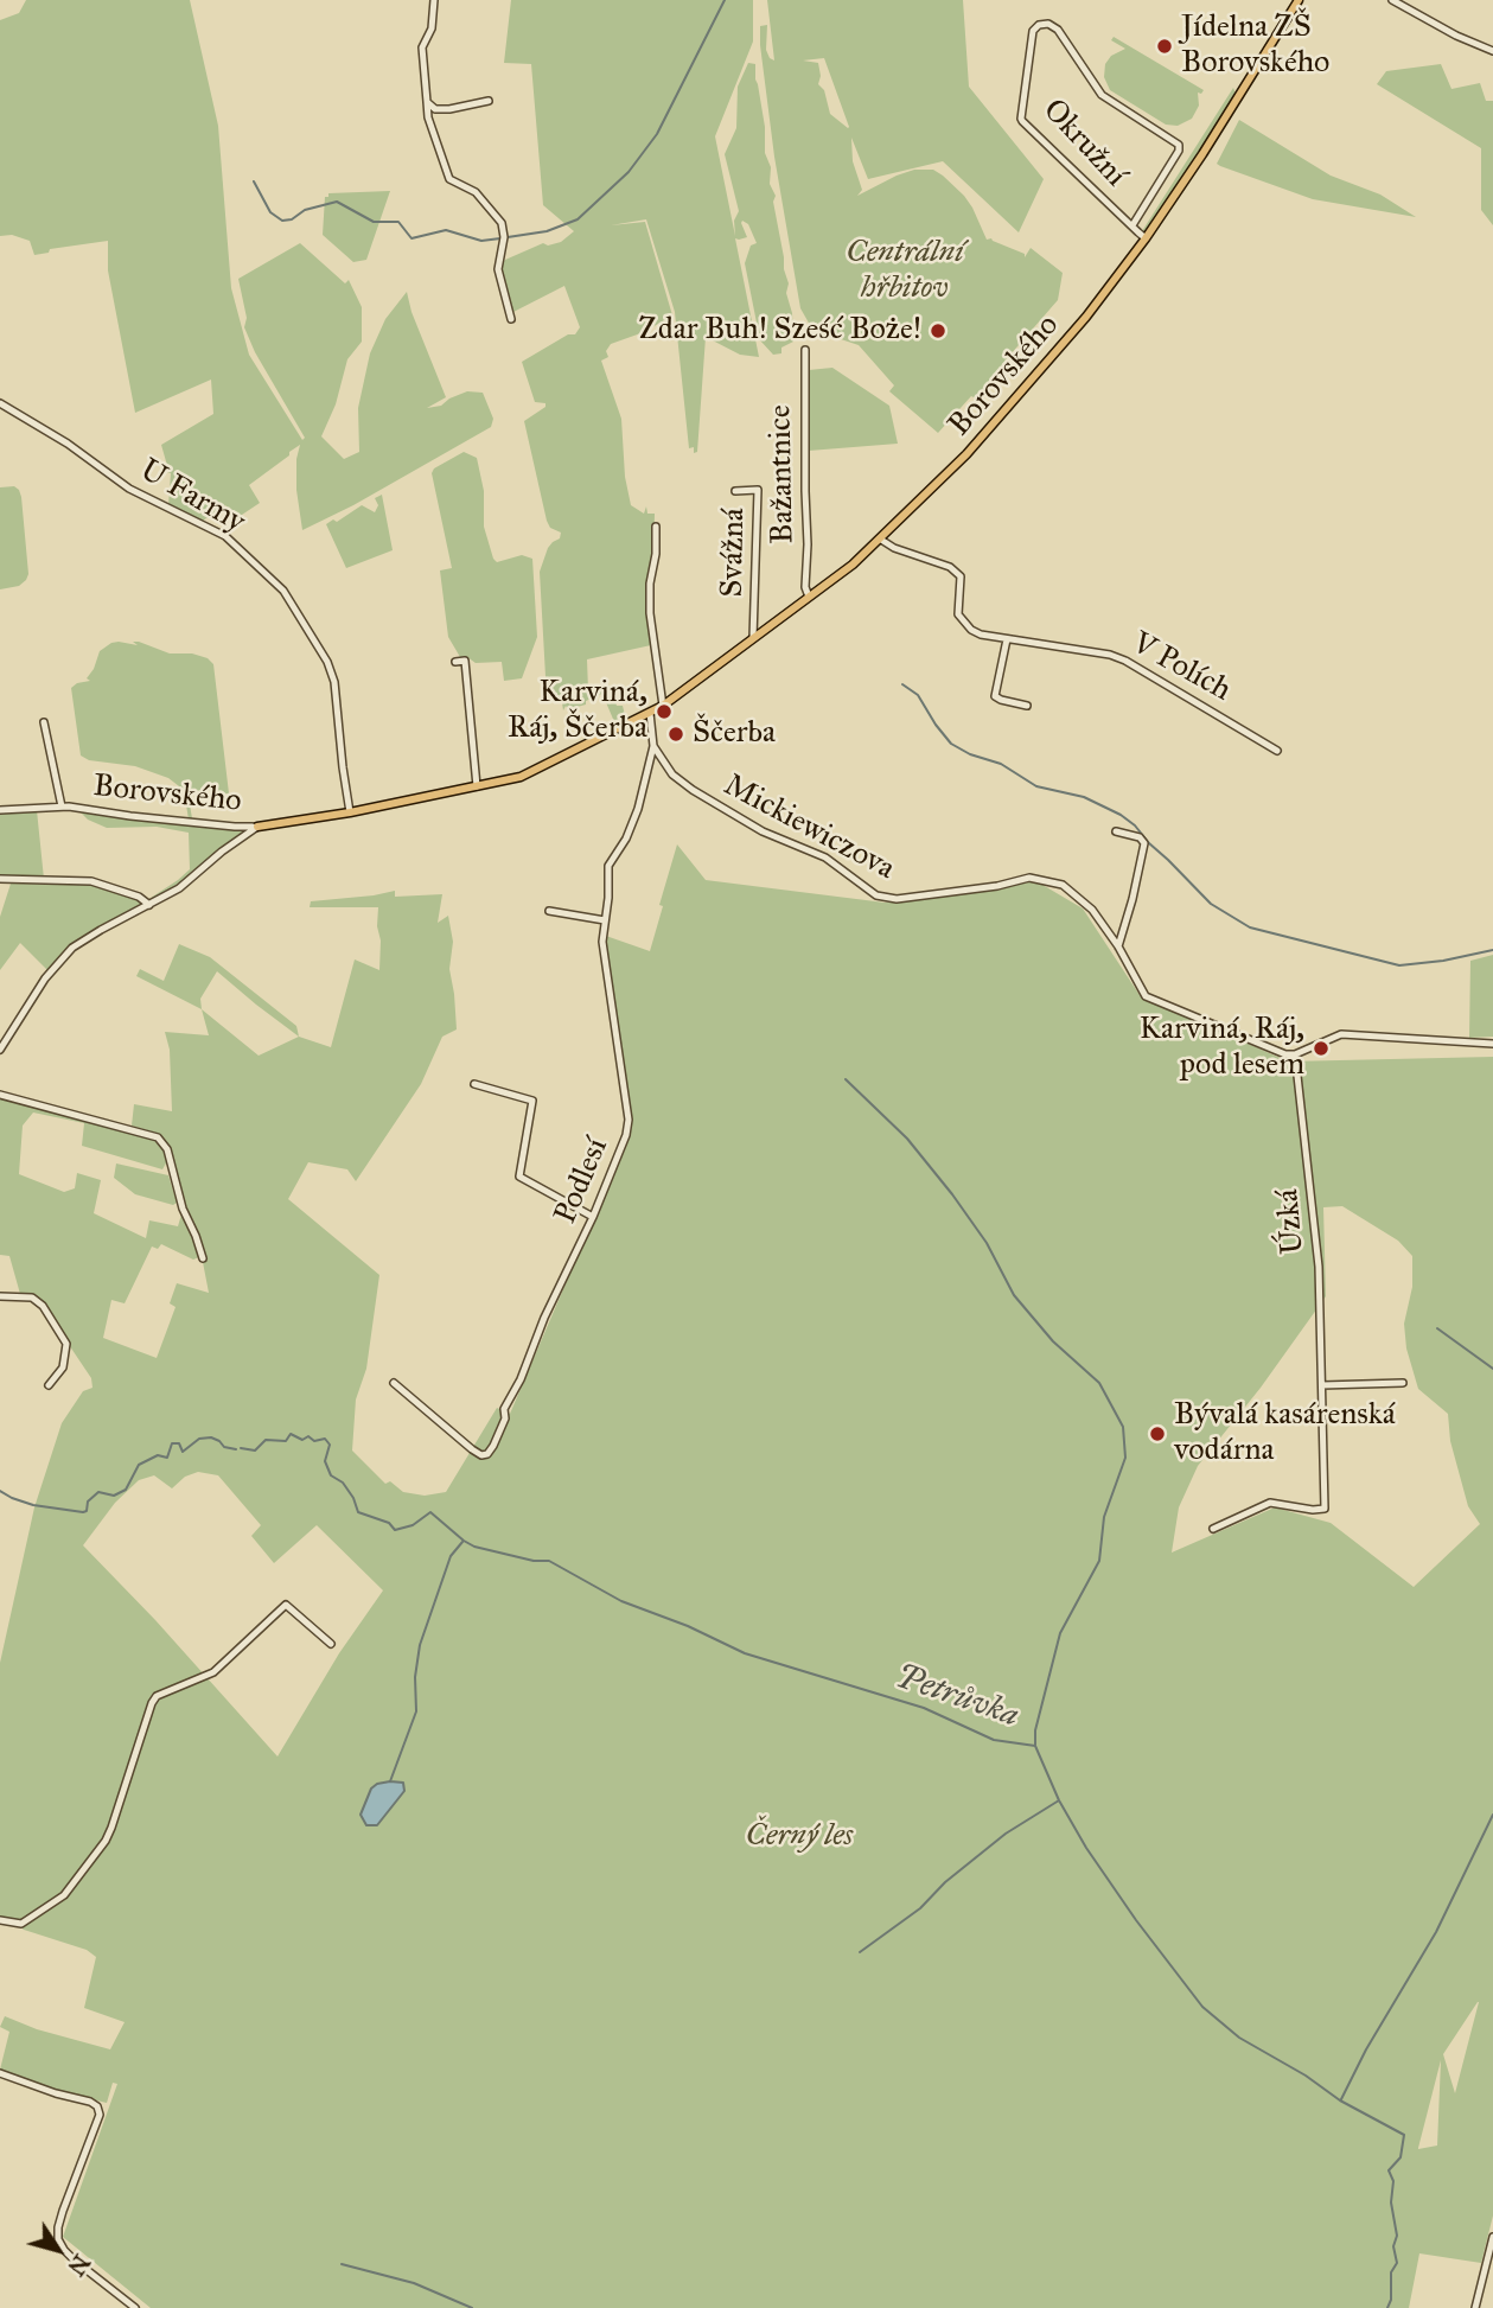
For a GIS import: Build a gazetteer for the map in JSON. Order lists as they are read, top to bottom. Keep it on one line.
{"streets":{"main road":["Borovského"],"street":["Okružní","Bažantnice","U Farmy","Svážná","V Polích","Mickiewiczova","Podlesí","Úzká"]},"crossings":[["Okružní","Borovského"],["Borovského","Bažantnice"],["Borovského","U Farmy"],["Borovského","Svážná"],["Borovského","V Polích"],["Mickiewiczova","Podlesí"],["Mickiewiczova","Úzká"]],"water":["Petrůvka"],"parks":["Centrální hřbitov","Černý les"],"places":["Jídelna ZŠ Borovského","Zdar Buh! Sześć Boże!","Karviná, Ráj, Ščerba","Ščerba","Karviná, Ráj, pod lesem","Bývalá kasárenská vodárna"],"north":"bottom right"}
